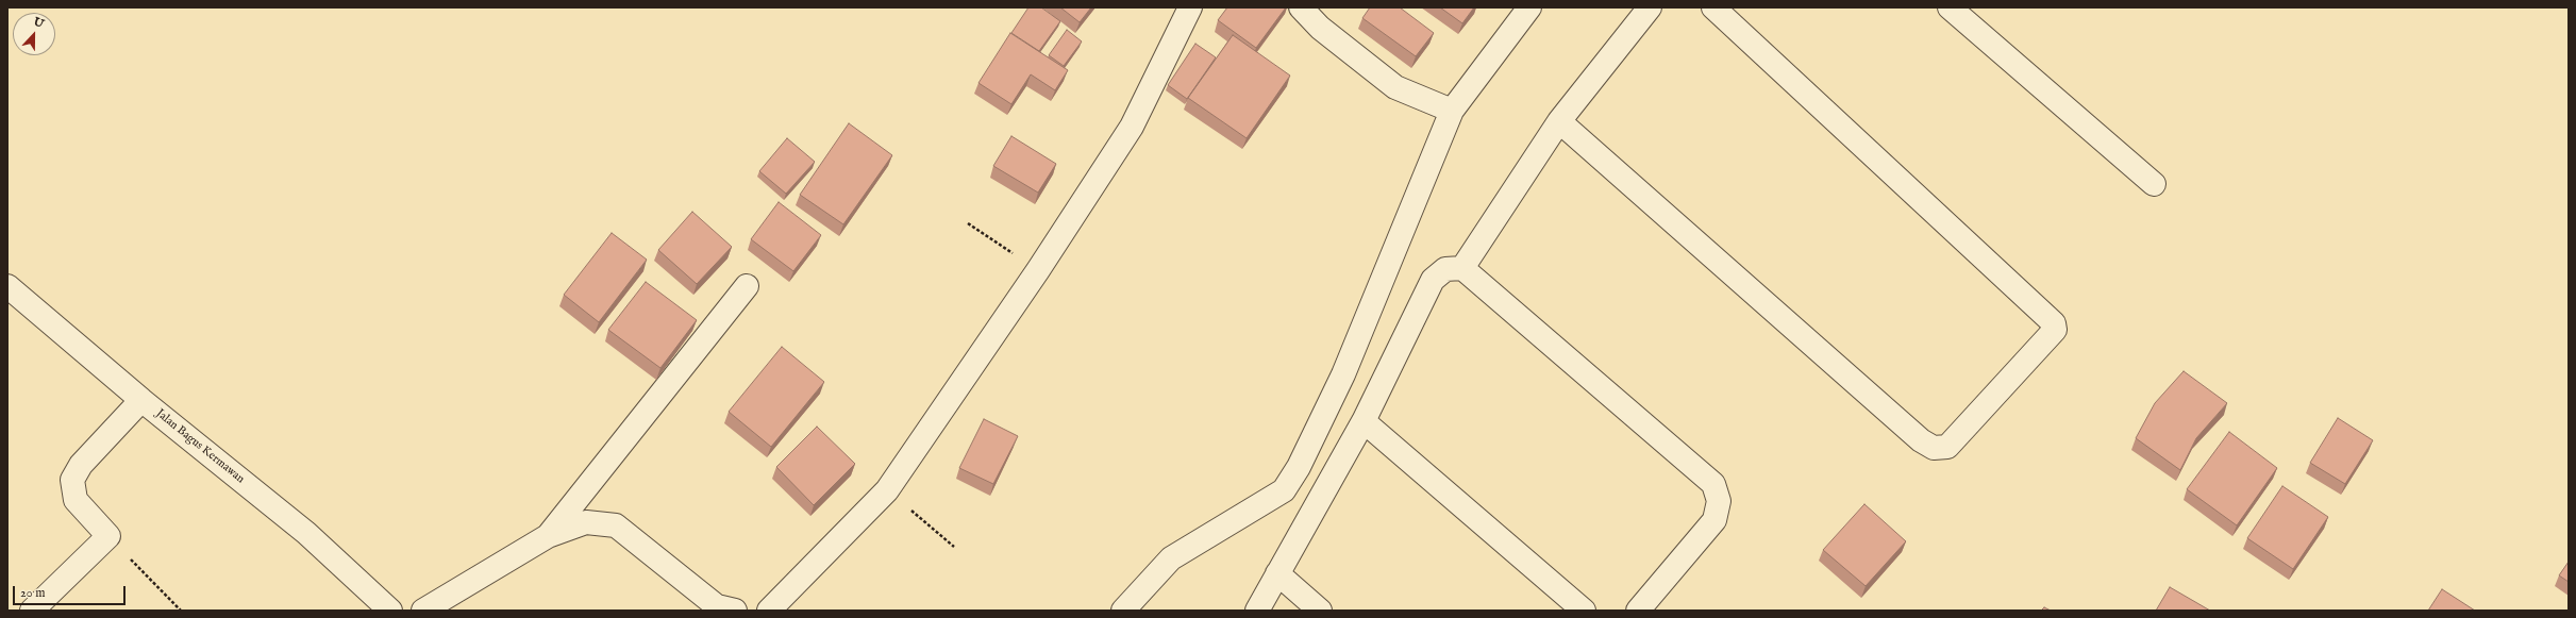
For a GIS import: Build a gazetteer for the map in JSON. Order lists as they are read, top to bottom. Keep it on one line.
{"streets":{"street":["Jalan Bagus Kermawan"]},"scale_bar":"20 m","north":"top"}
